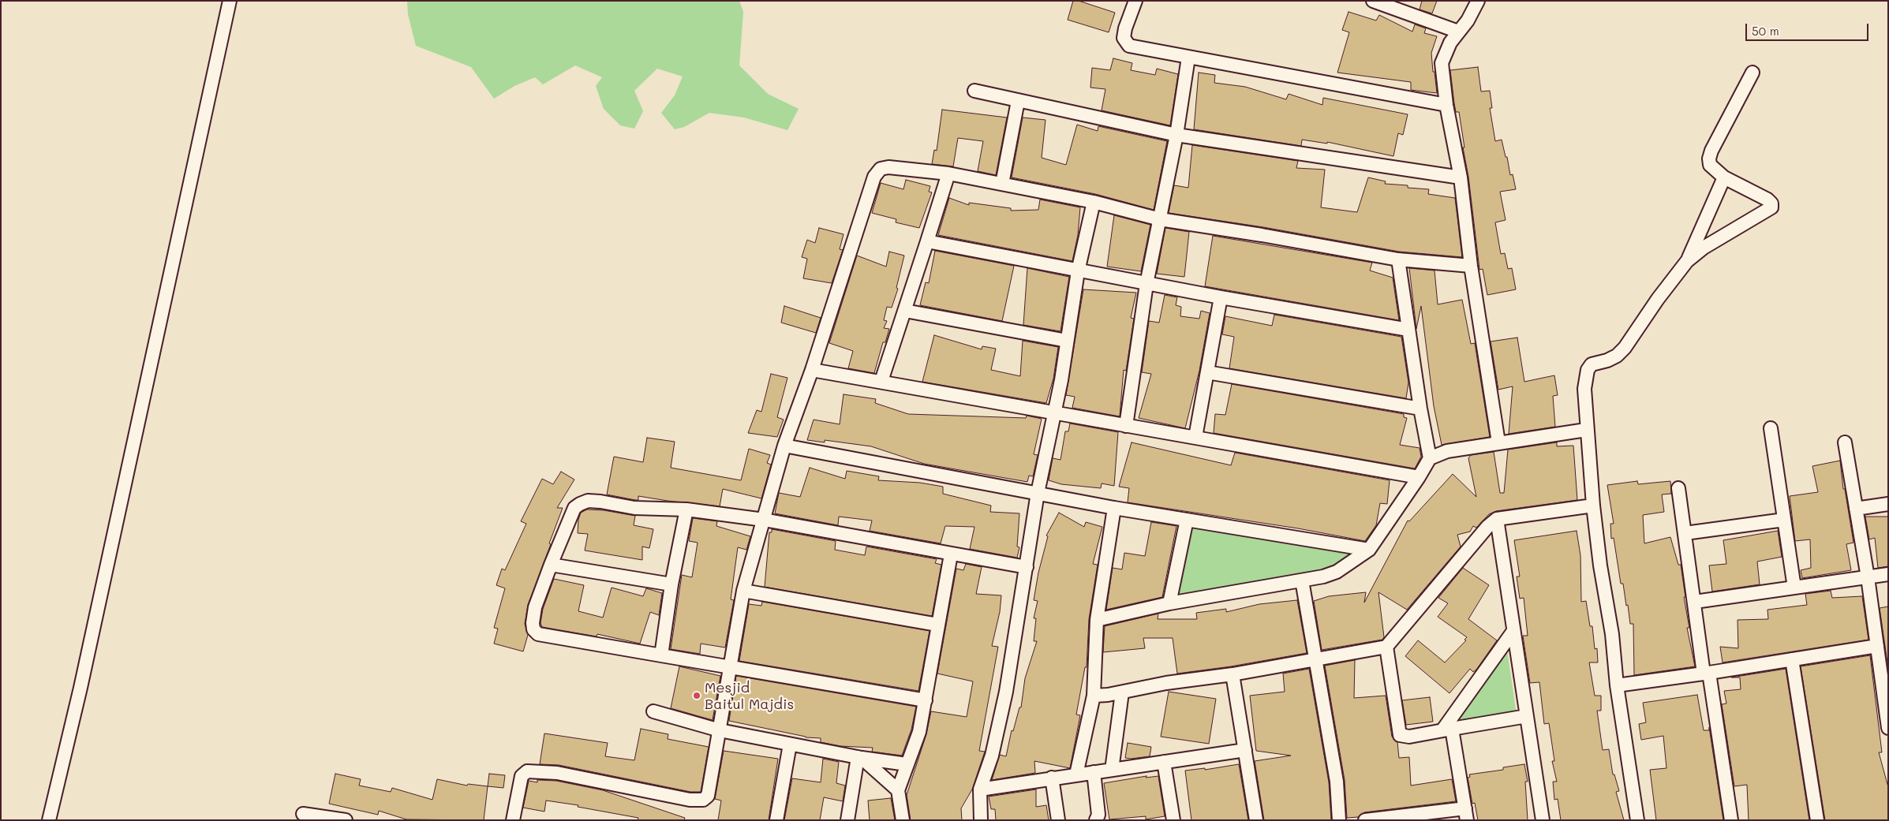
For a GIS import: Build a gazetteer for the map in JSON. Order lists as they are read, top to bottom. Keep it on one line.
{"places":["Mesjid Baitul Majdis"],"scale_bar":"50 m"}
